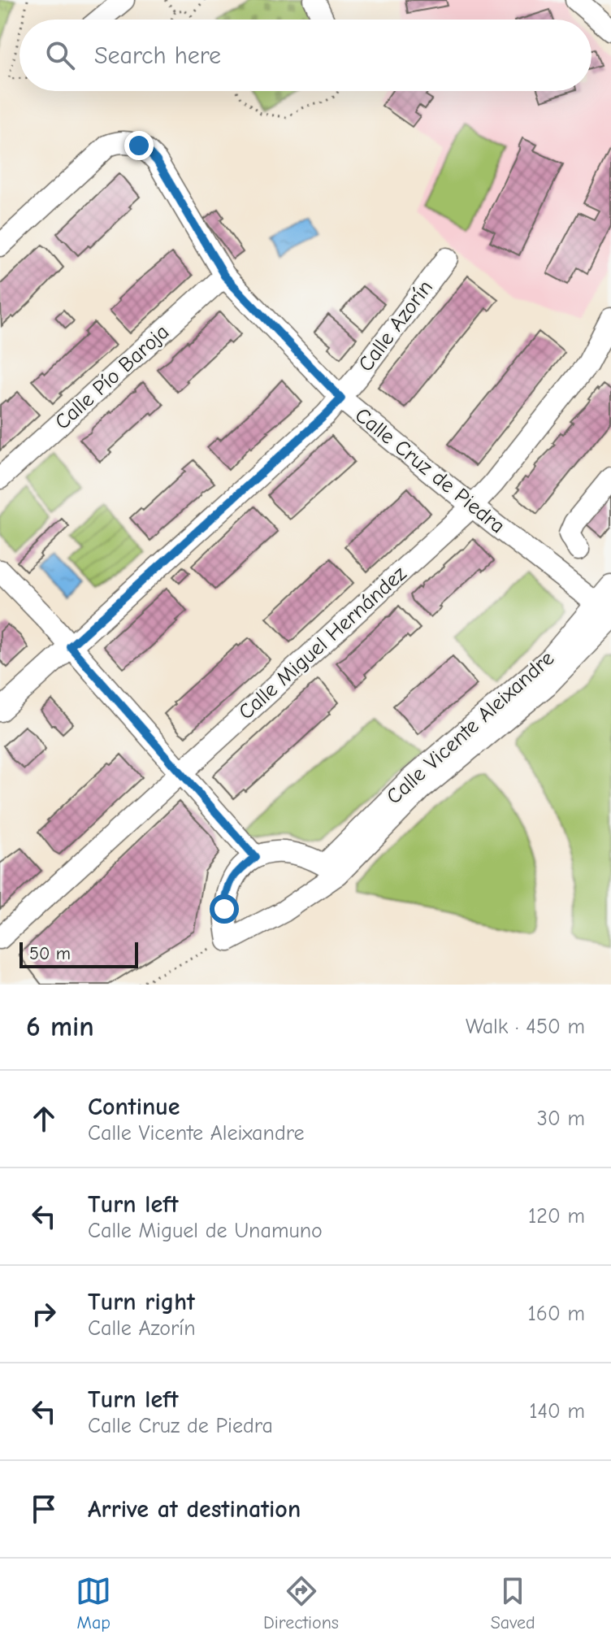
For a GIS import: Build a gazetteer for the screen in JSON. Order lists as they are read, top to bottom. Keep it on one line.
{"streets":{"street":["Calle Azorín","Calle Pío Baroja","Calle Cruz de Piedra","Calle Miguel Hernández","Calle Vicente Aleixandre"]},"crossings":[["Calle Azorín","Calle Cruz de Piedra"],["Calle Pío Baroja","Calle Cruz de Piedra"],["Calle Cruz de Piedra","Calle Miguel Hernández"],["Calle Cruz de Piedra","Calle Vicente Aleixandre"]],"scale_bar":"50 m","page":{"search":"Search here","scale":"50 m","heading":["6 min","Walk · 450 m"],"list":[["Continue","Calle Vicente Aleixandre","30 m"],["Turn left","Calle Miguel de Unamuno","120 m"],["Turn right","Calle Azorín","160 m"],["Turn left","Calle Cruz de Piedra","140 m"],"Arrive at destination"],"nav":["Map","Directions","Saved"]}}
